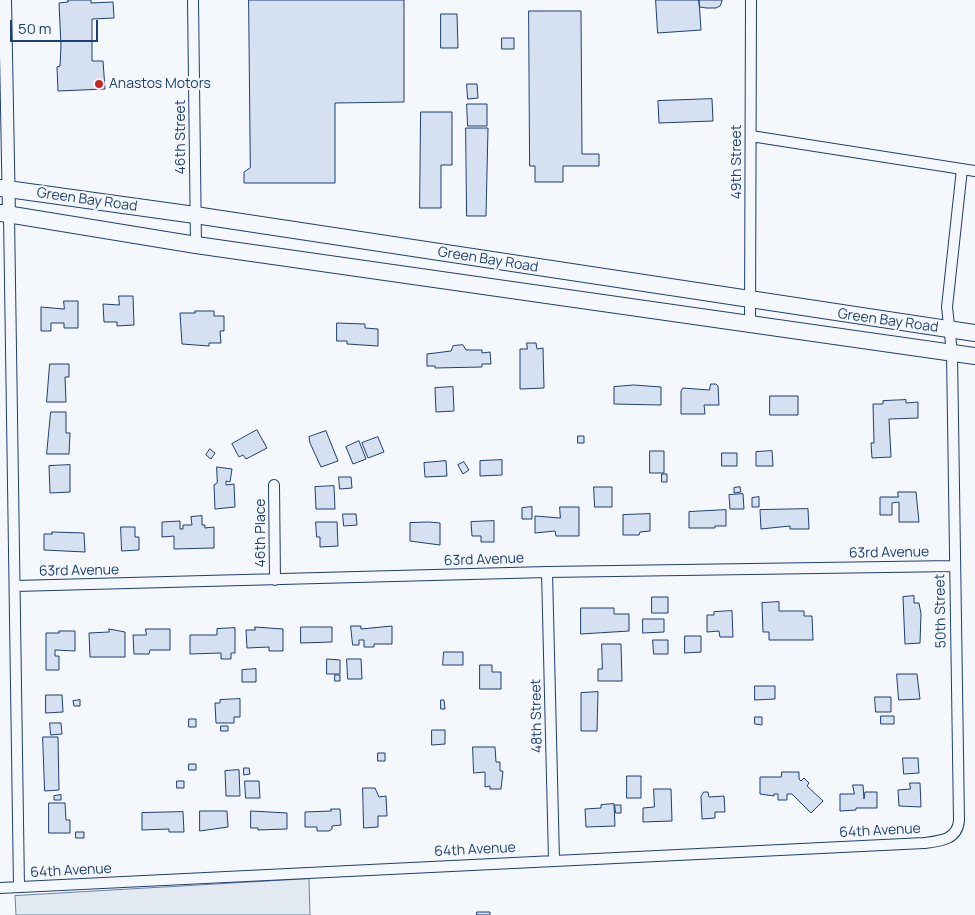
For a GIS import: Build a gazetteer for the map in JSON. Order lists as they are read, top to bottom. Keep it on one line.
{"streets":{"main road":["Green Bay Road"],"street":["46th Street","49th Street","46th Place","63rd Avenue","50th Street","48th Street","64th Avenue"]},"crossings":[["46th Street","Green Bay Road"],["49th Street","Green Bay Road"],["Green Bay Road","50th Street"],["46th Place","63rd Avenue"],["63rd Avenue","50th Street"],["63rd Avenue","48th Street"],["50th Street","64th Avenue"],["48th Street","64th Avenue"]],"places":["Anastos Motors"],"scale_bar":"50 m"}
